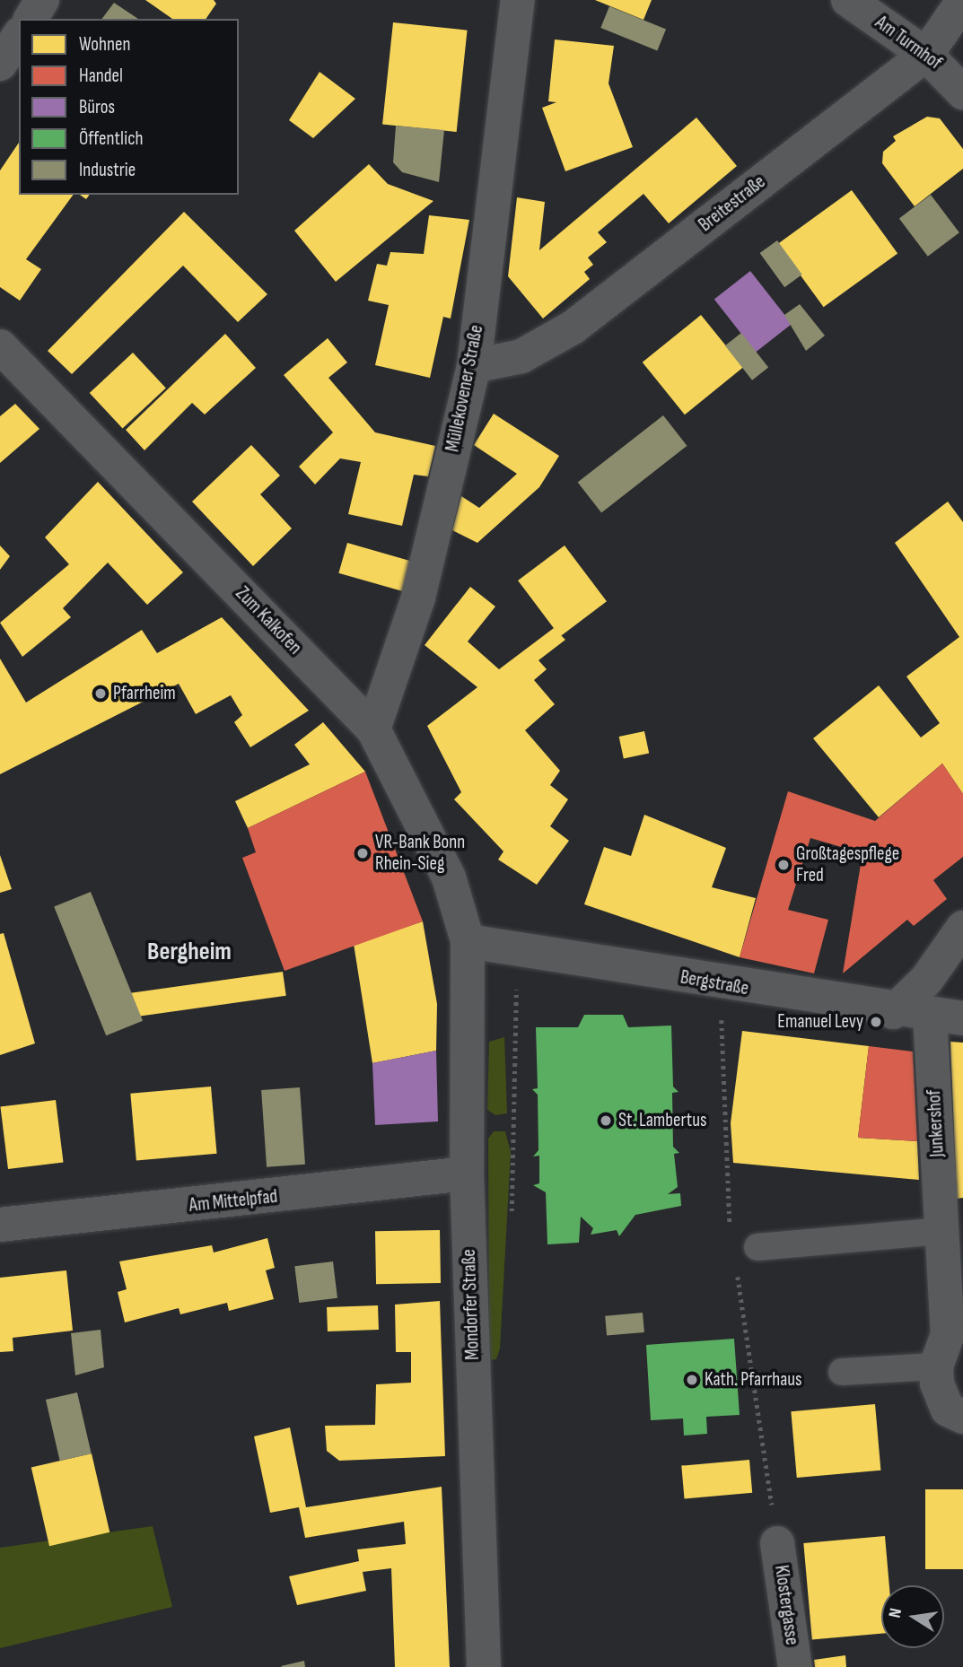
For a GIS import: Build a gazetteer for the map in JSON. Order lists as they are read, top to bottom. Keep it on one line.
{"streets":{"street":["Am Turmhof","Breitestraße","Müllekovener Straße","Zum Kalkofen","Bergstraße","Junkershof","Am Mittelpfad","Mondorfer Straße","Klostergasse"]},"crossings":[["Am Turmhof","Breitestraße"],["Breitestraße","Müllekovener Straße"],["Müllekovener Straße","Zum Kalkofen"],["Zum Kalkofen","Bergstraße"],["Zum Kalkofen","Mondorfer Straße"],["Bergstraße","Junkershof"],["Bergstraße","Mondorfer Straße"],["Am Mittelpfad","Mondorfer Straße"]],"districts":["Bergheim"],"places":["Pfarrheim","VR-Bank Bonn Rhein-Sieg","Großtagespflege Fred","Emanuel Levy","St. Lambertus","Kath. Pfarrhaus"],"legend":["Wohnen","Handel","Büros","Öffentlich","Industrie"],"north":"left"}
